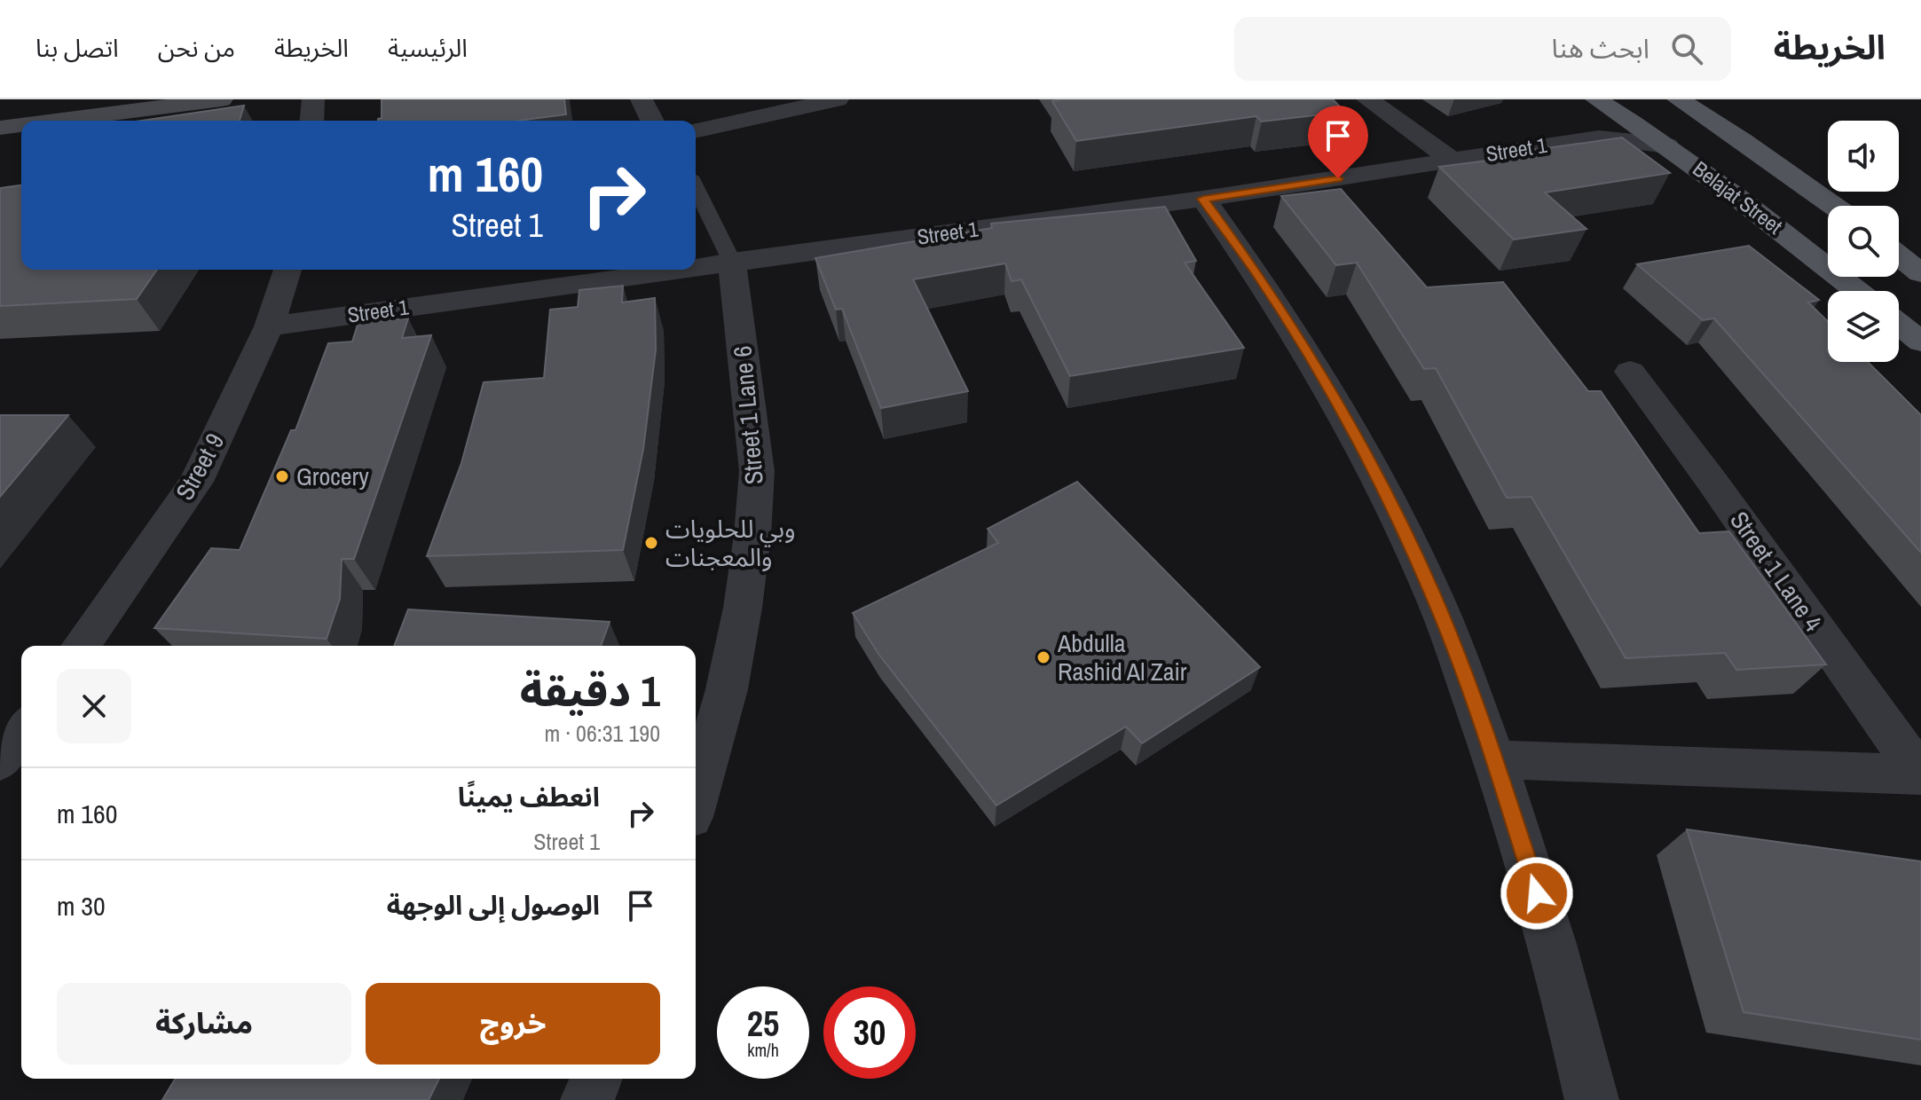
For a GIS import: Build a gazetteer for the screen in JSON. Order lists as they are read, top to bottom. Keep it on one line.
{"streets":{"main road":["Belajat Street"],"street":["Street 1","Street 1 Lane 6","Street 9","Street 1 Lane 4"]},"crossings":[["Street 1","Belajat Street"],["Street 1","Street 1 Lane 6"],["Street 1","Street 9"]],"places":["Grocery","وبي للحلويات والمعجنات","Abdulla Rashid Al Zair"],"page":{"header":"الخريطة","search":"ابحث هنا","nav":["الرئيسية","الخريطة","من نحن","اتصل بنا"],"turn":["160 m","Street 1"],"heading":["1 دقيقة","190 m · 06:31"],"list":[{"name":"انعطف يمينًا","note":"Street 1","value":"160 m"},{"name":"الوصول إلى الوجهة","value":"30 m"}],"buttons":["خروج","مشاركة"],"speed":"25 km/h","limit":"30"}}
